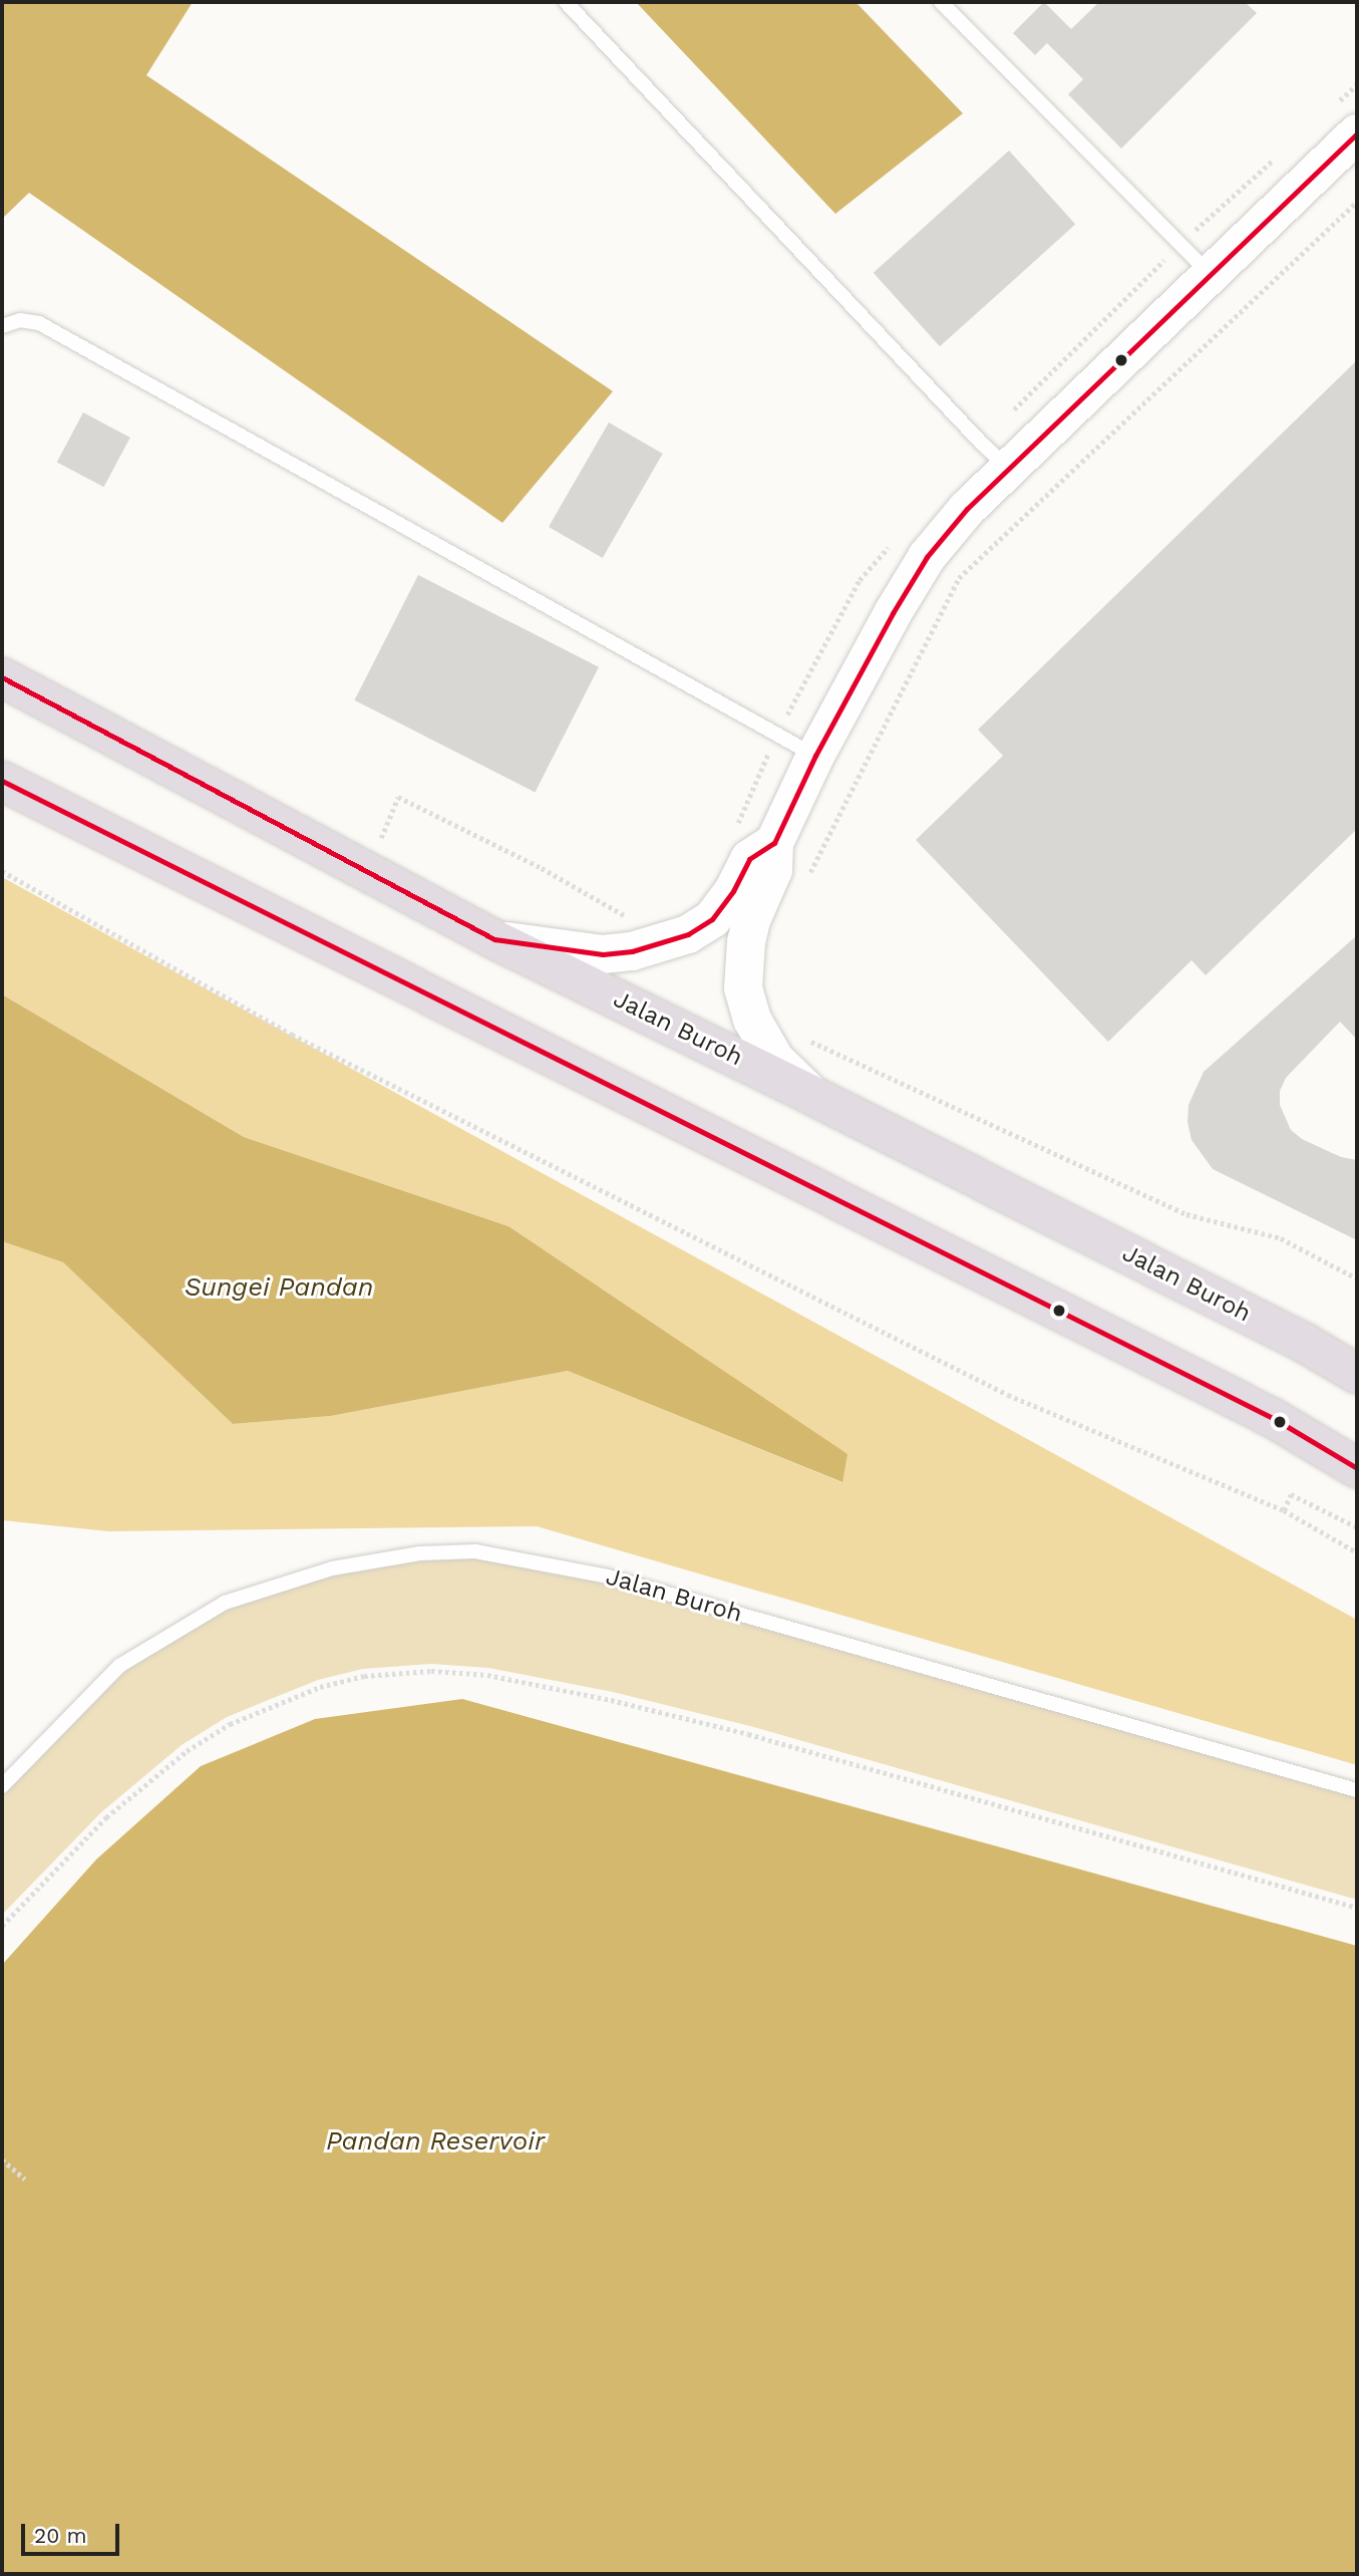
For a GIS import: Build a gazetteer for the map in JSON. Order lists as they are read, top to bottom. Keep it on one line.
{"streets":{"highway":["Jalan Buroh"]},"water":["Sungei Pandan","Pandan Reservoir"],"scale_bar":"20 m"}
